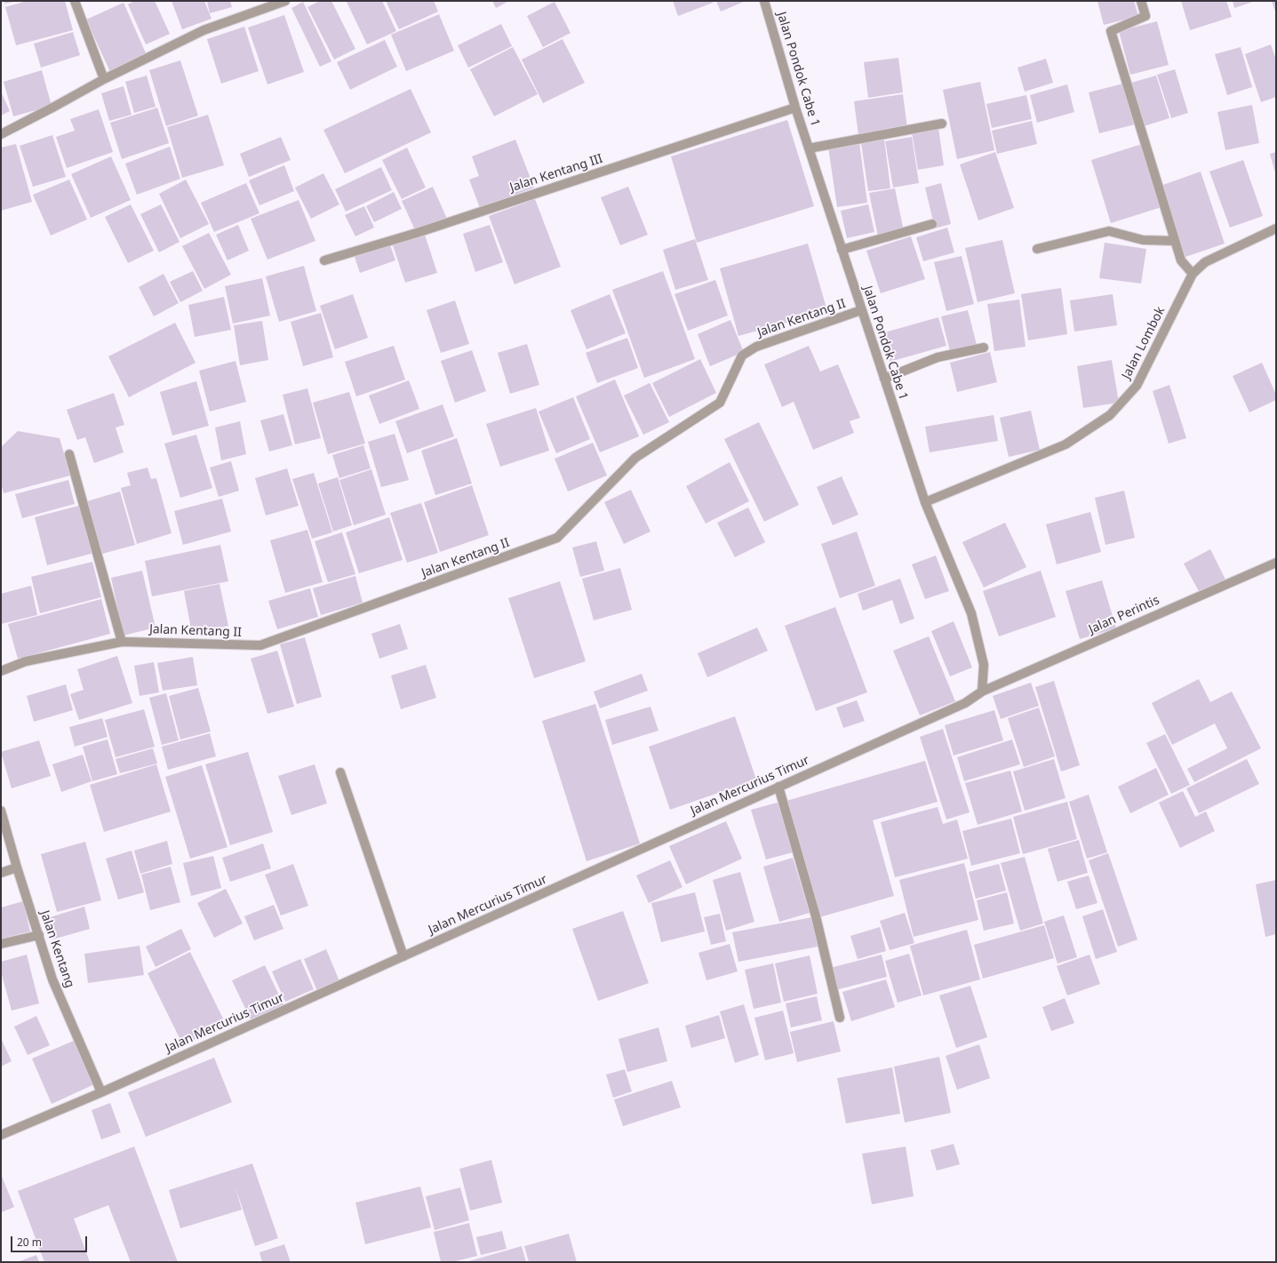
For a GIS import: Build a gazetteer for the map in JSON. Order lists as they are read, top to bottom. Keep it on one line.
{"streets":{"street":["Jalan Pondok Cabe 1","Jalan Kentang III","Jalan Kentang II","Jalan Lombok","Jalan Perintis","Jalan Mercurius Timur","Jalan Kentang"]},"crossings":[["Jalan Pondok Cabe 1","Jalan Kentang III"],["Jalan Pondok Cabe 1","Jalan Kentang II"],["Jalan Pondok Cabe 1","Jalan Lombok"],["Jalan Pondok Cabe 1","Jalan Perintis"],["Jalan Pondok Cabe 1","Jalan Mercurius Timur"],["Jalan Perintis","Jalan Mercurius Timur"],["Jalan Mercurius Timur","Jalan Kentang"]],"scale_bar":"20 m"}
